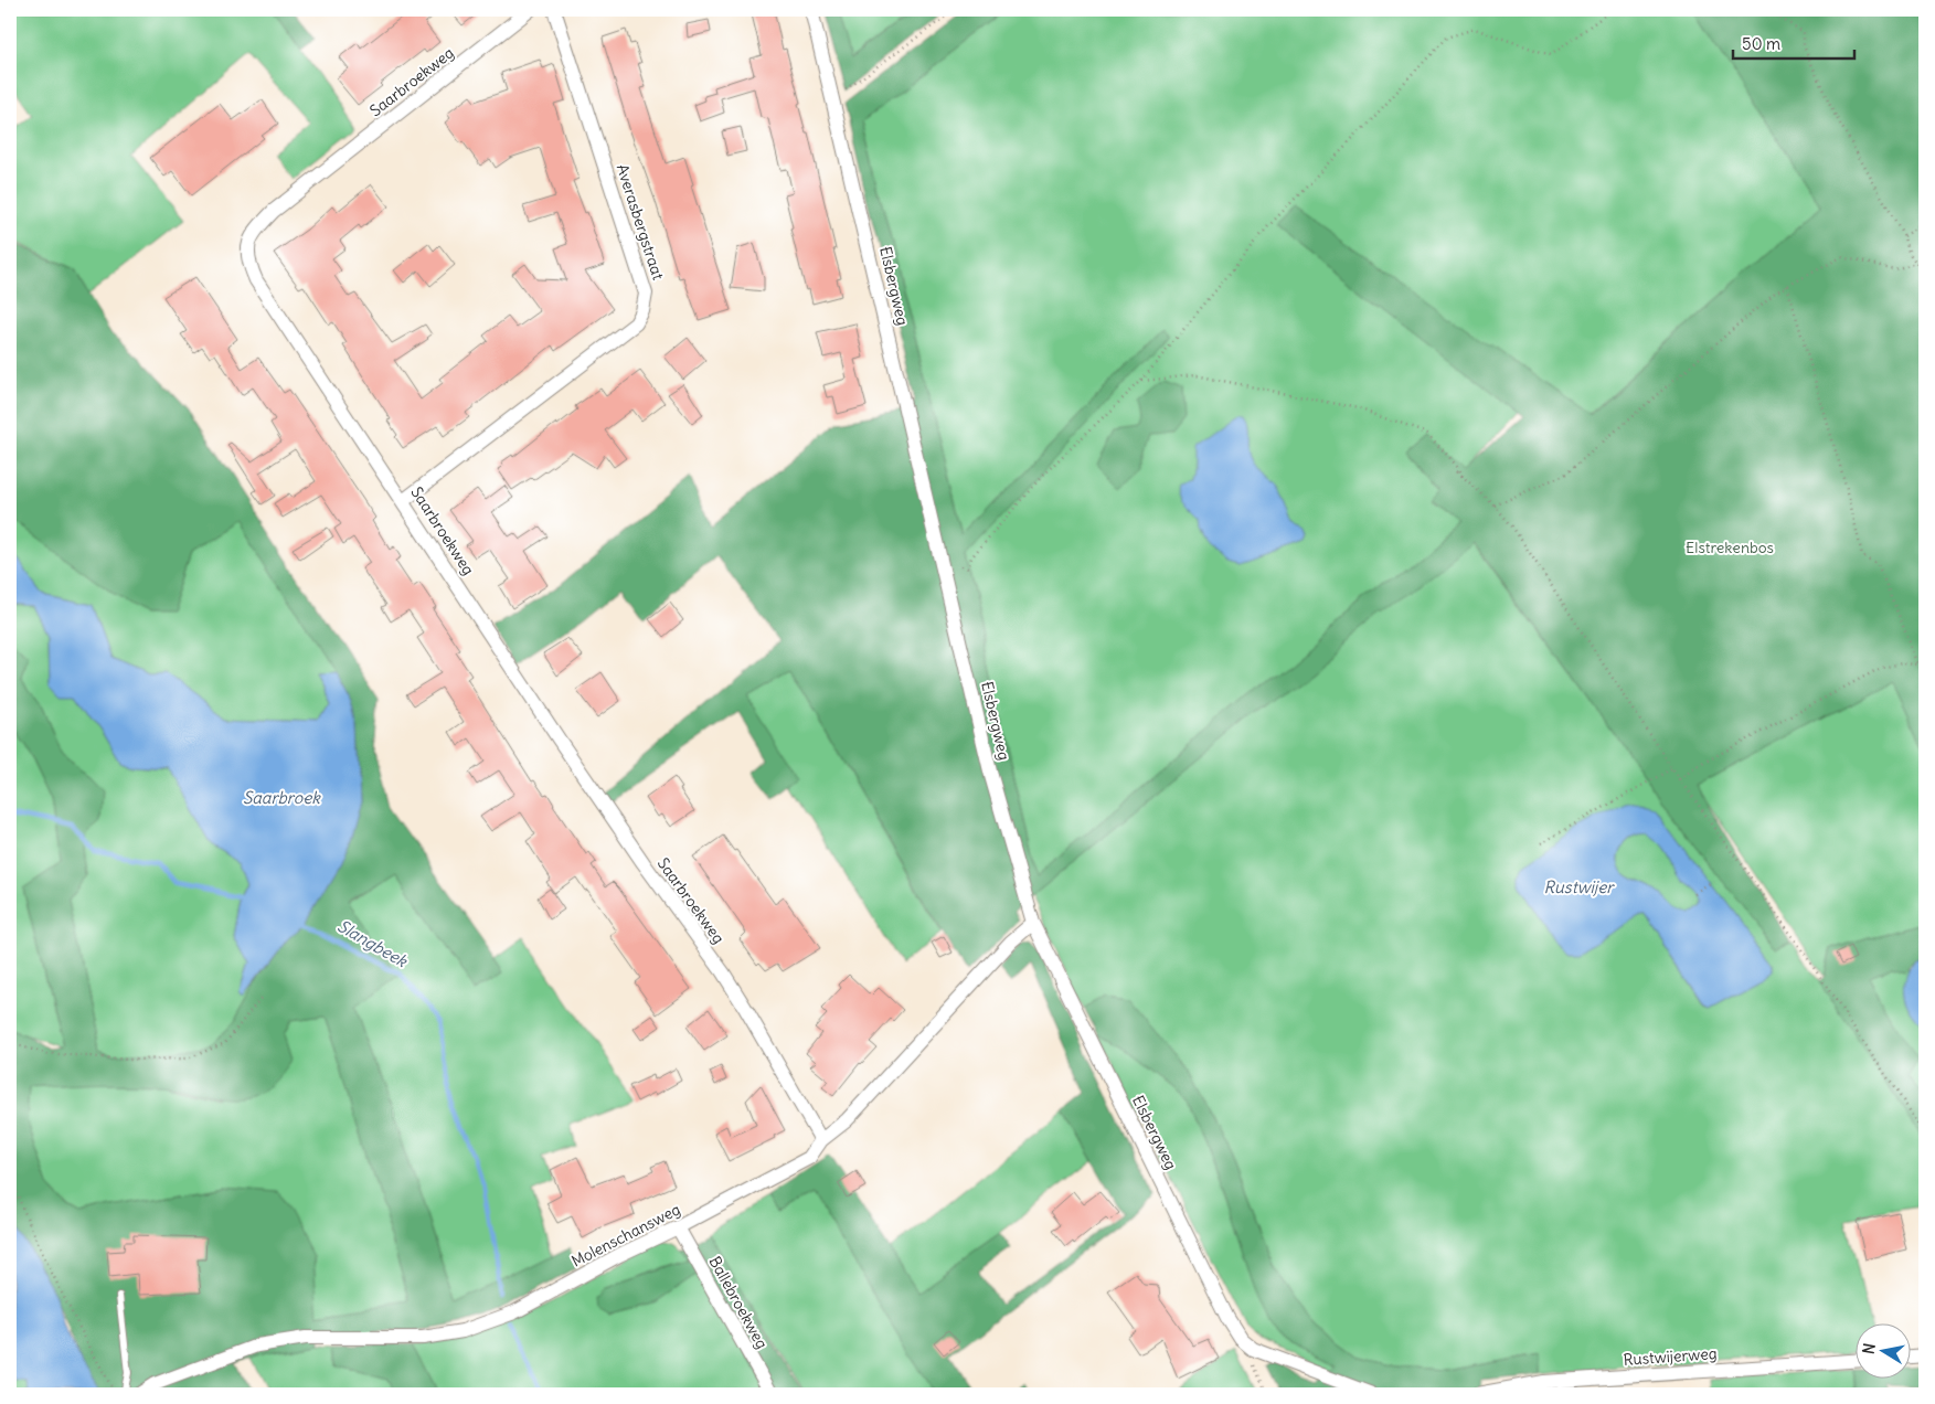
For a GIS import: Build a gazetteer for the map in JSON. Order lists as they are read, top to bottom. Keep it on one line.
{"streets":{"street":["Saarbroekweg","Averasbergstraat","Elsbergweg","Molenschansweg","Ballebroekweg","Rustwijerweg"]},"crossings":[["Saarbroekweg","Averasbergstraat"],["Saarbroekweg","Molenschansweg"],["Elsbergweg","Molenschansweg"],["Molenschansweg","Ballebroekweg"]],"water":["Saarbroek","Rustwijer","Slangbeek"],"parks":["Elstrekenbos"],"scale_bar":"50 m","north":"left"}
